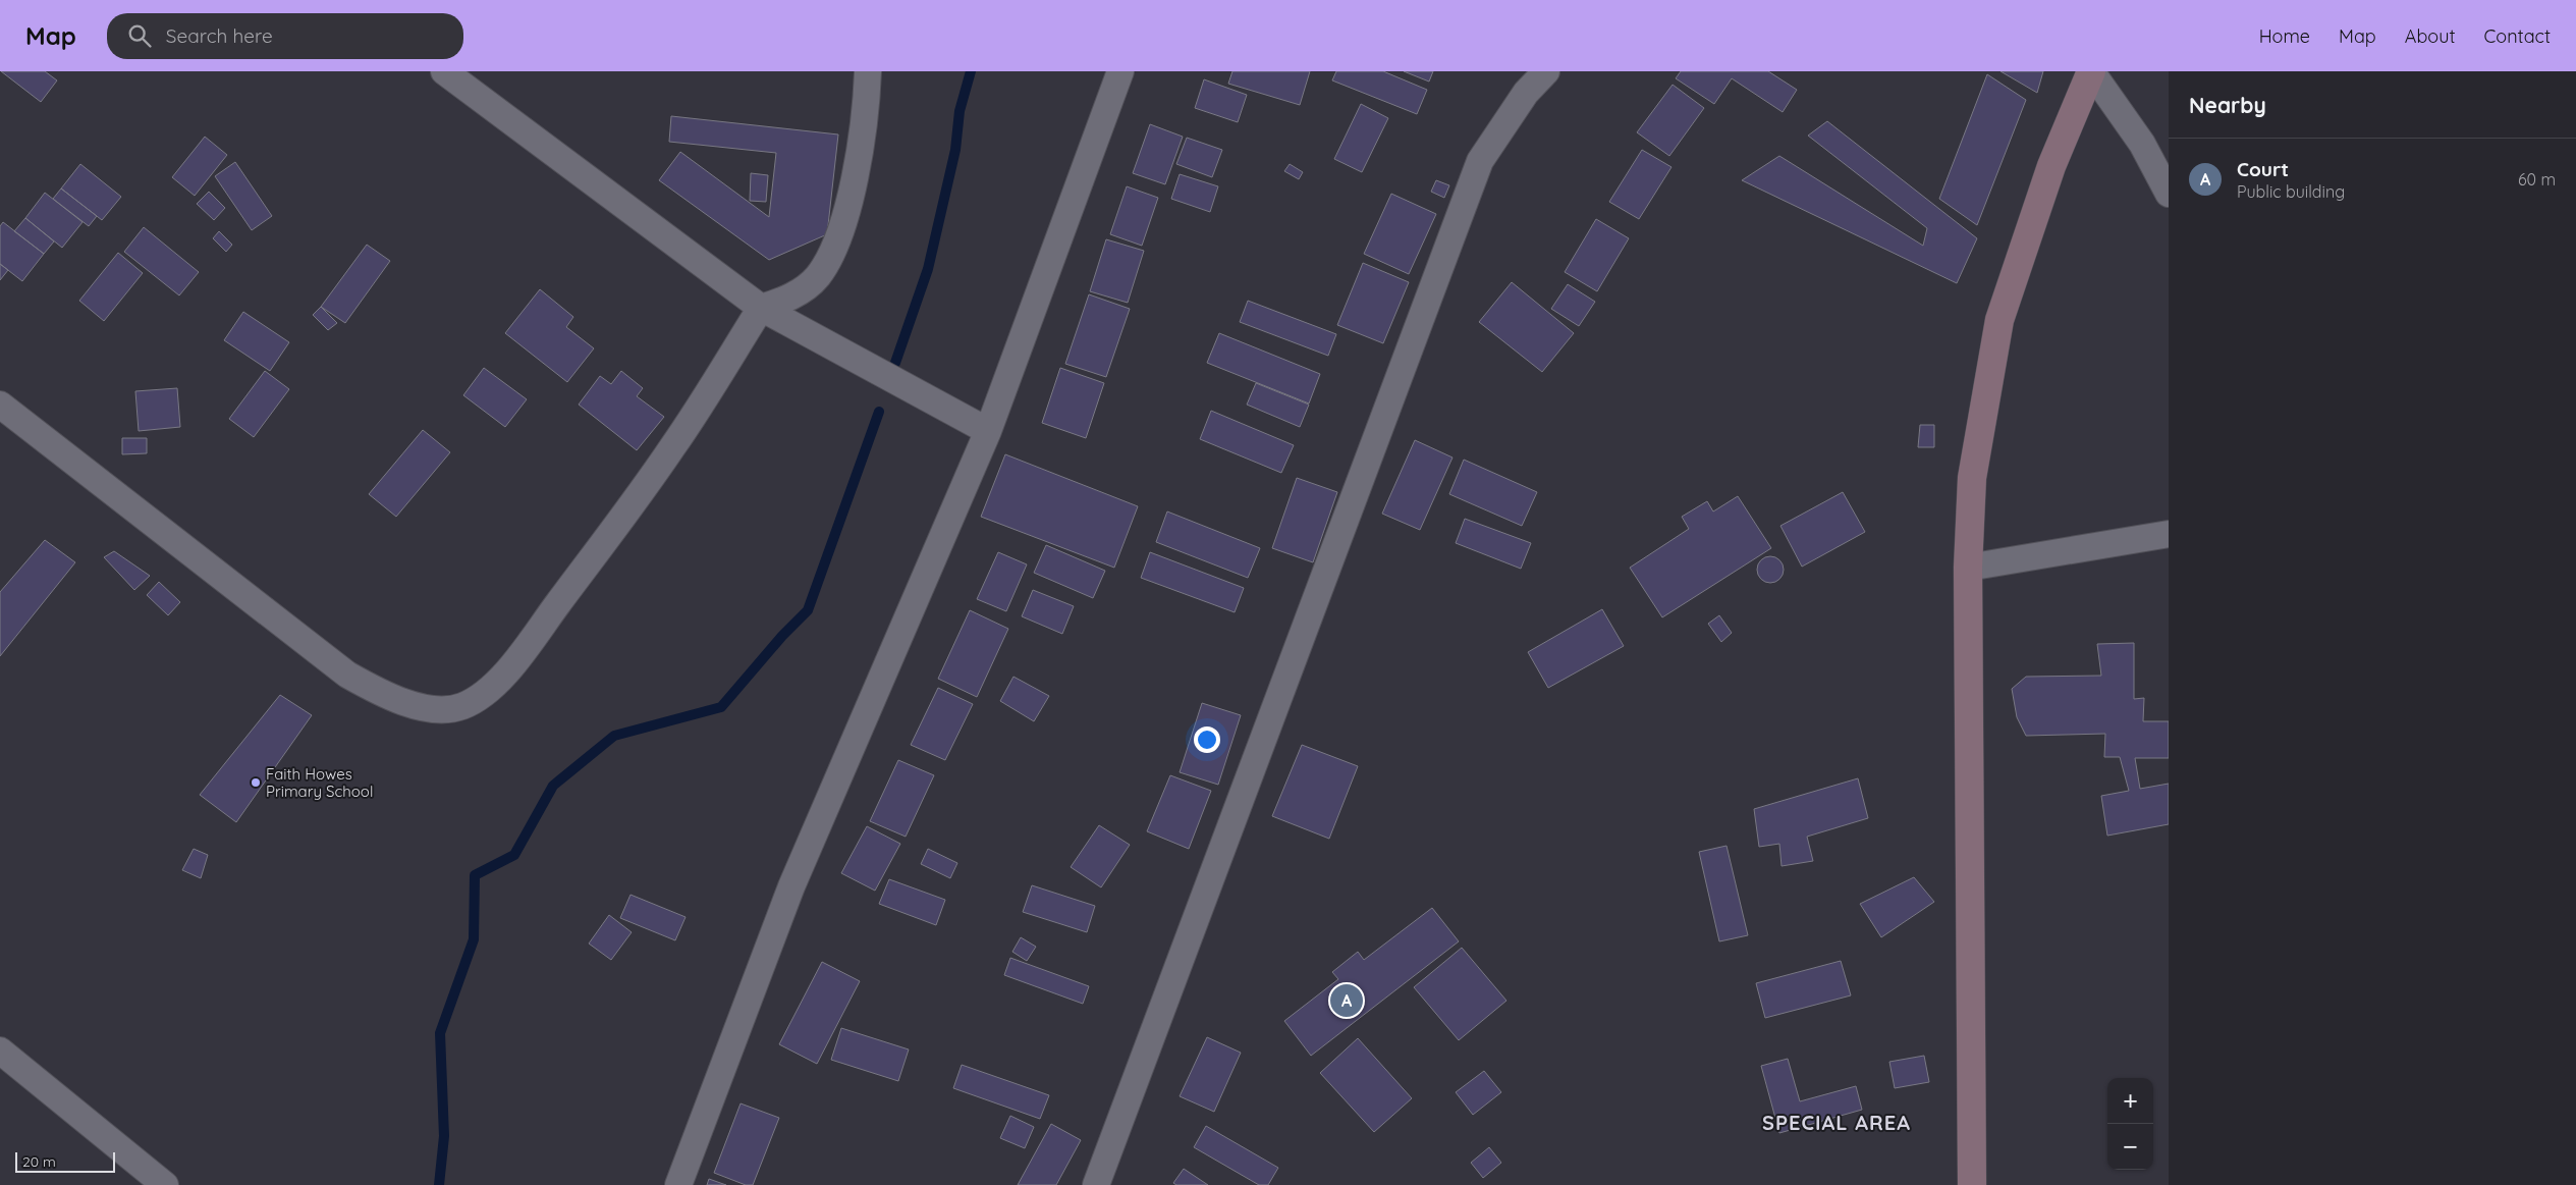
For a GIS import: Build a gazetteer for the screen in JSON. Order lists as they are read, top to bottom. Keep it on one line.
{"districts":["SPECIAL AREA"],"places":["Faith Howes Primary School"],"scale_bar":"20 m","page":{"header":"Map","search":"Search here","nav":["Home","Map","About","Contact"],"heading":"Nearby","list":[{"mark":"A","name":"Court","note":"Public building","value":"60 m"}],"pins":"A","map_buttons":["+","−"],"scale":"20 m"}}
